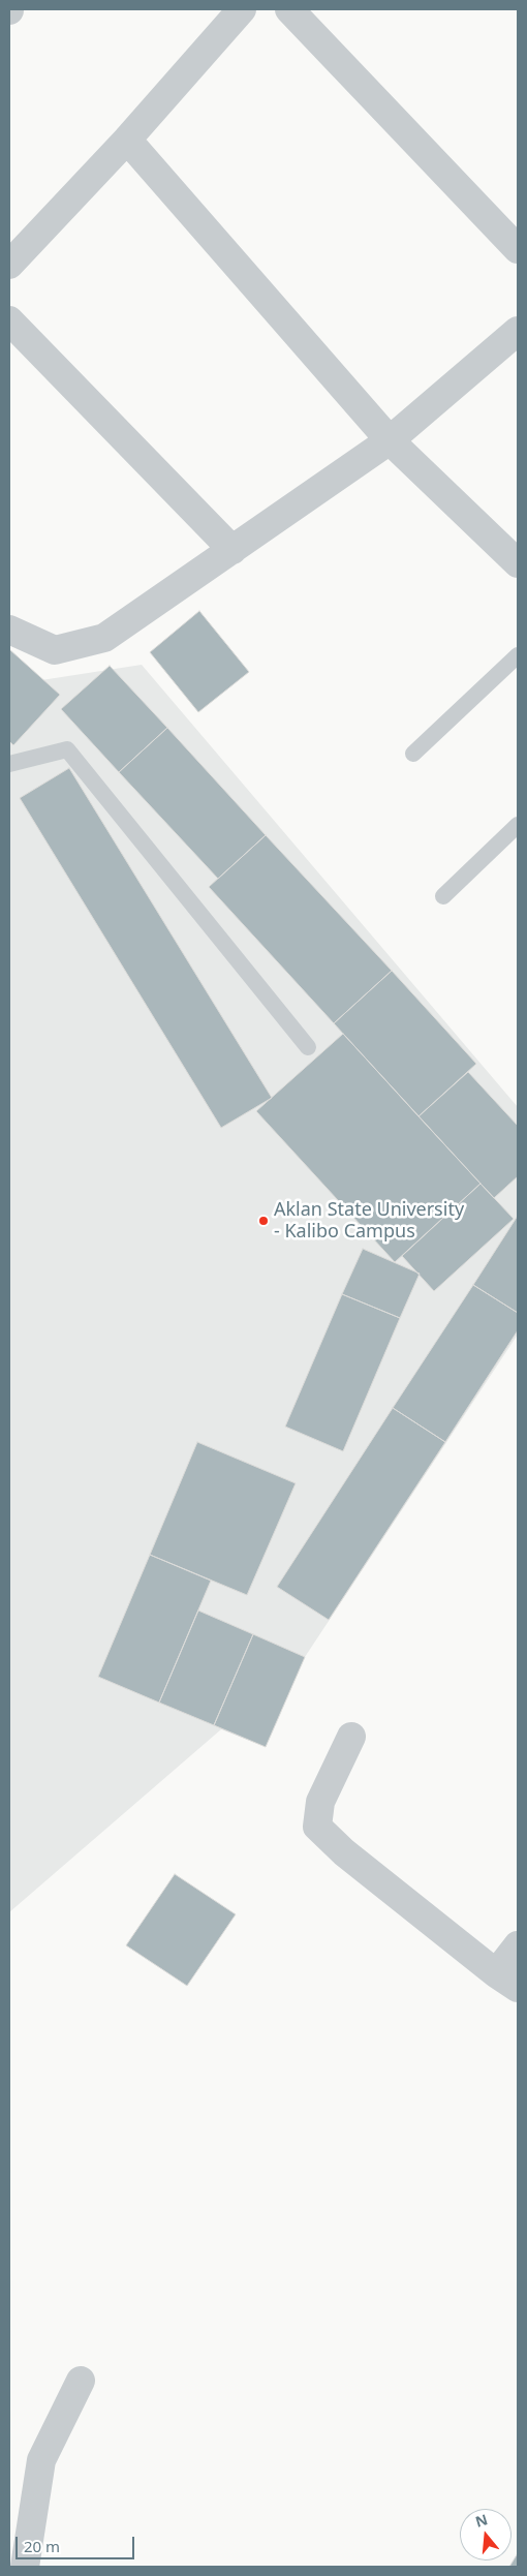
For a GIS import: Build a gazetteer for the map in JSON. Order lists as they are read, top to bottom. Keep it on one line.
{"places":["Aklan State University - Kalibo Campus"],"scale_bar":"20 m","north":"top"}
